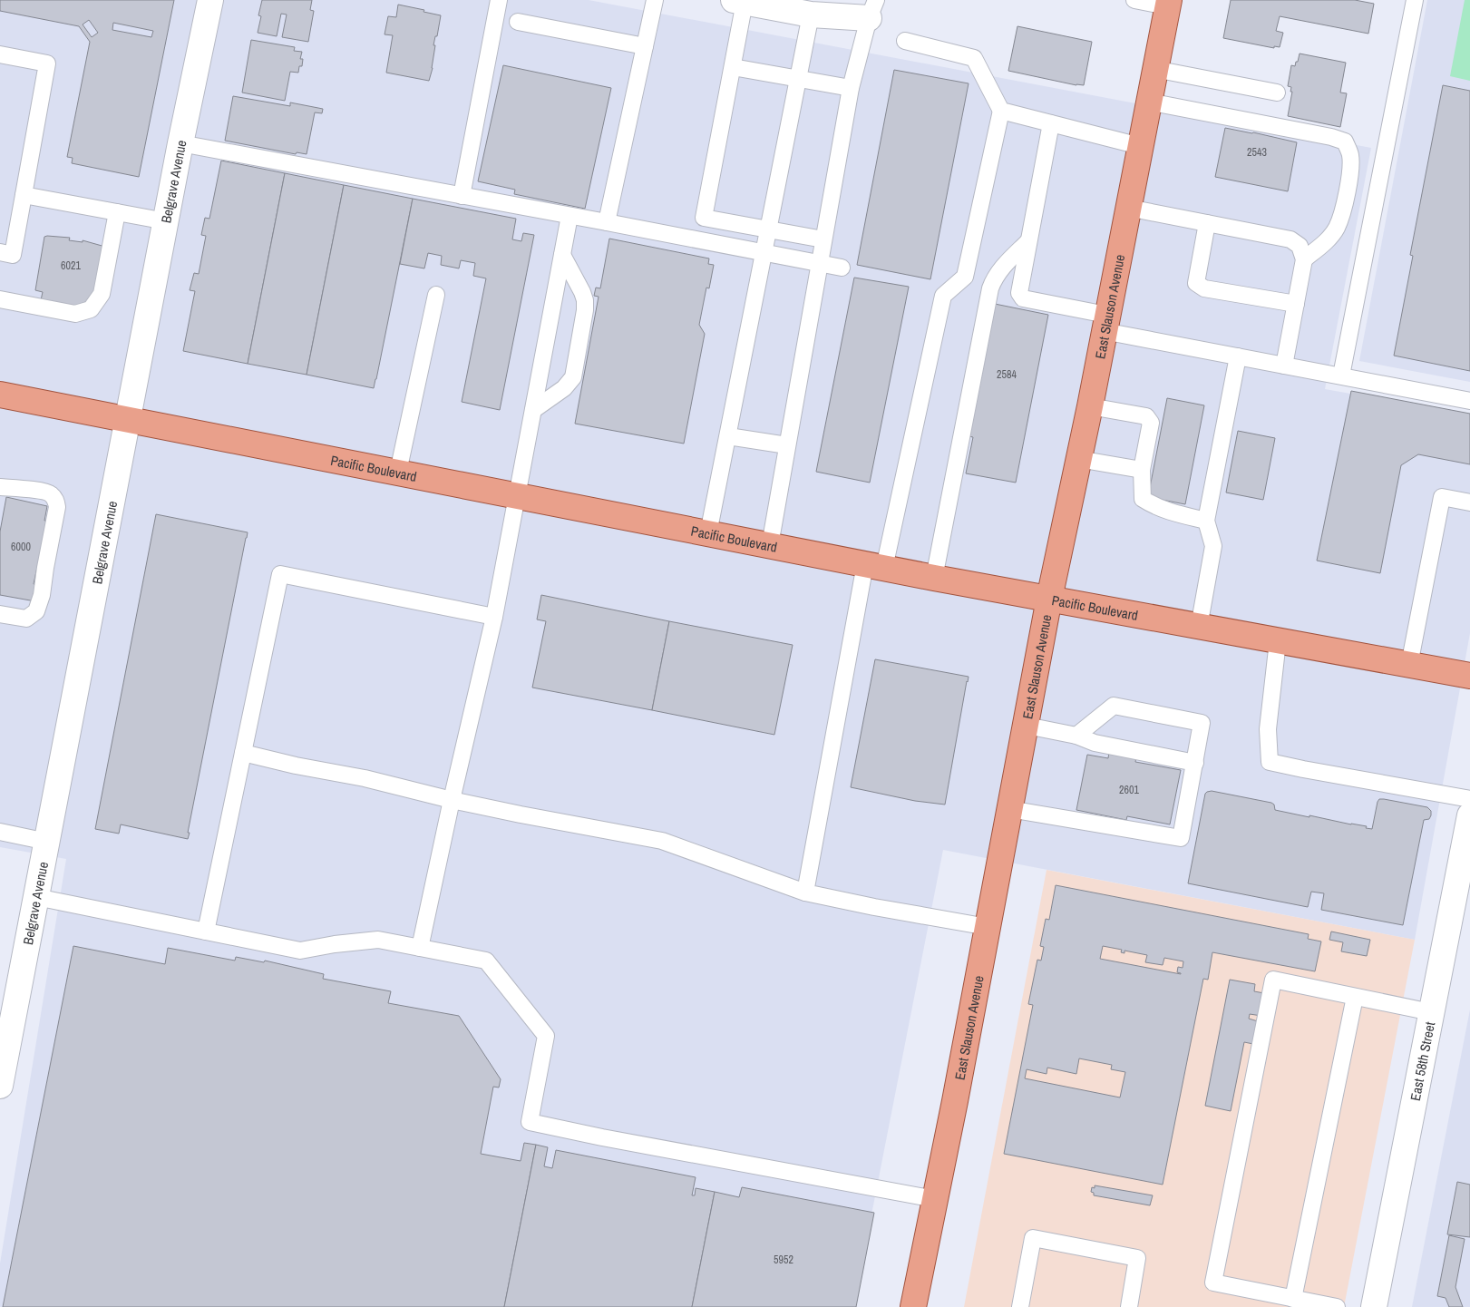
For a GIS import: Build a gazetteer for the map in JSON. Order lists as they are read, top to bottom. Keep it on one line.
{"streets":{"main road":["East Slauson Avenue","Pacific Boulevard"],"street":["Belgrave Avenue","East 58th Street"]},"crossings":[["Belgrave Avenue","Pacific Boulevard"],["East Slauson Avenue","Pacific Boulevard"]],"house_numbers":["2543","6021","2584","6000","2601","5952"]}
